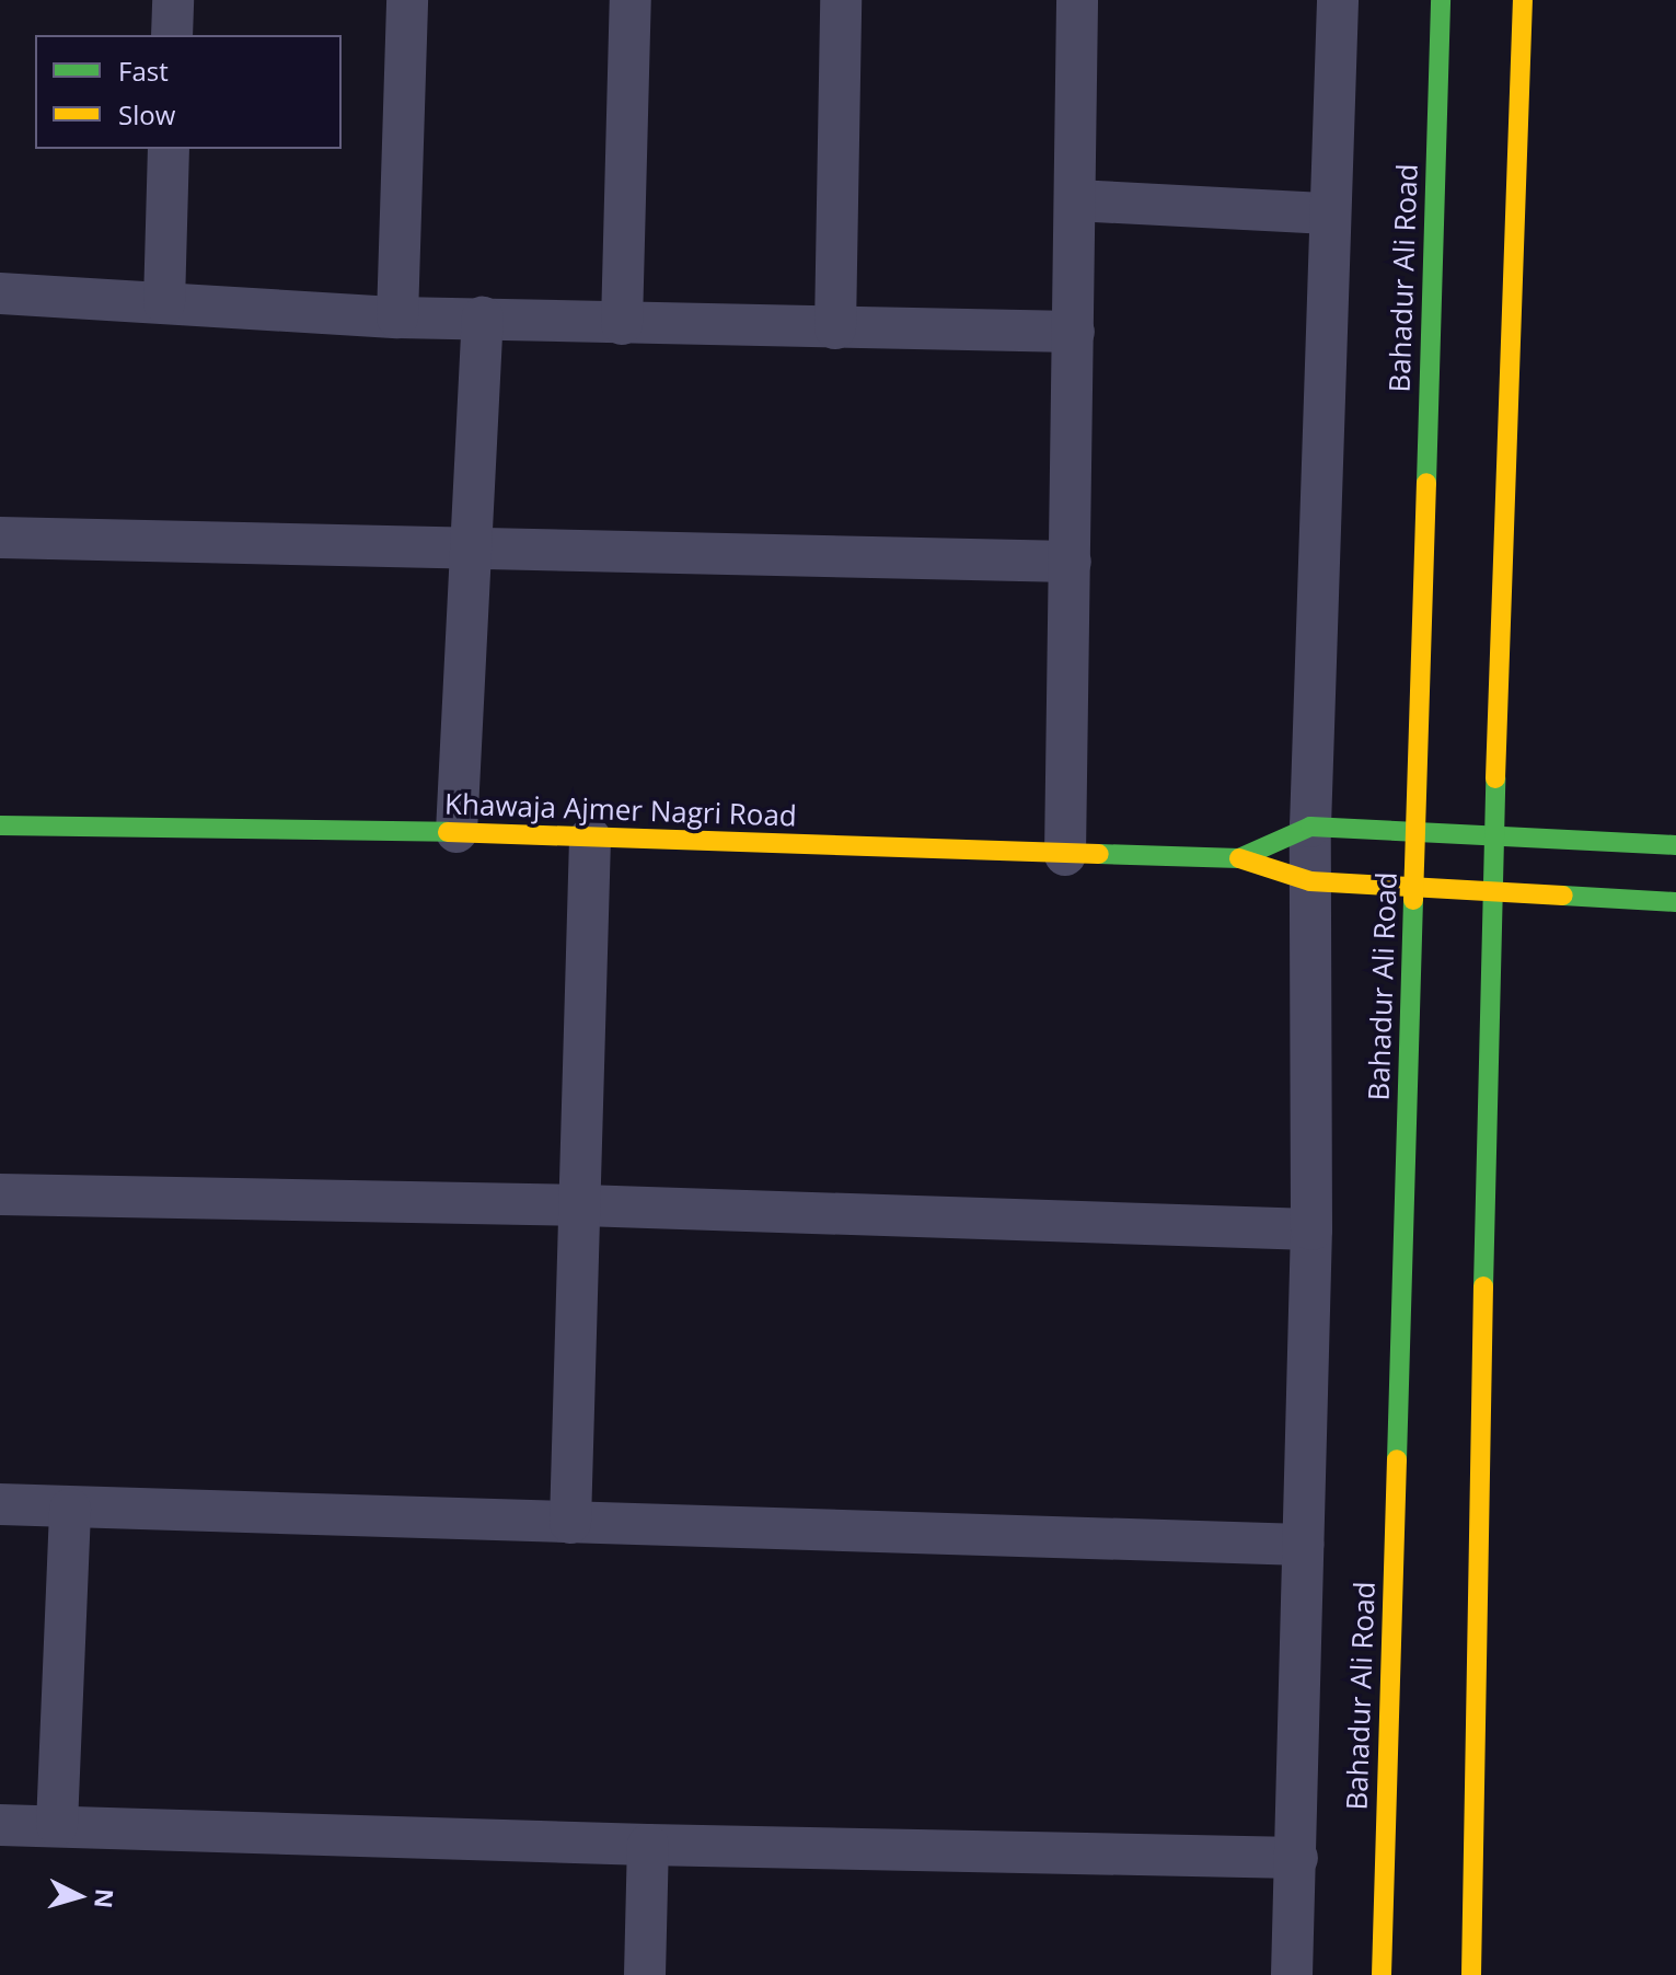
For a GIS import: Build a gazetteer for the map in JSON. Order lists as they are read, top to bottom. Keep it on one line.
{"streets":{"main road":["Bahadur Ali Road","Khawaja Ajmer Nagri Road"]},"crossings":[["Bahadur Ali Road","Khawaja Ajmer Nagri Road"]],"legend":["Fast","Slow"],"north":"right"}
